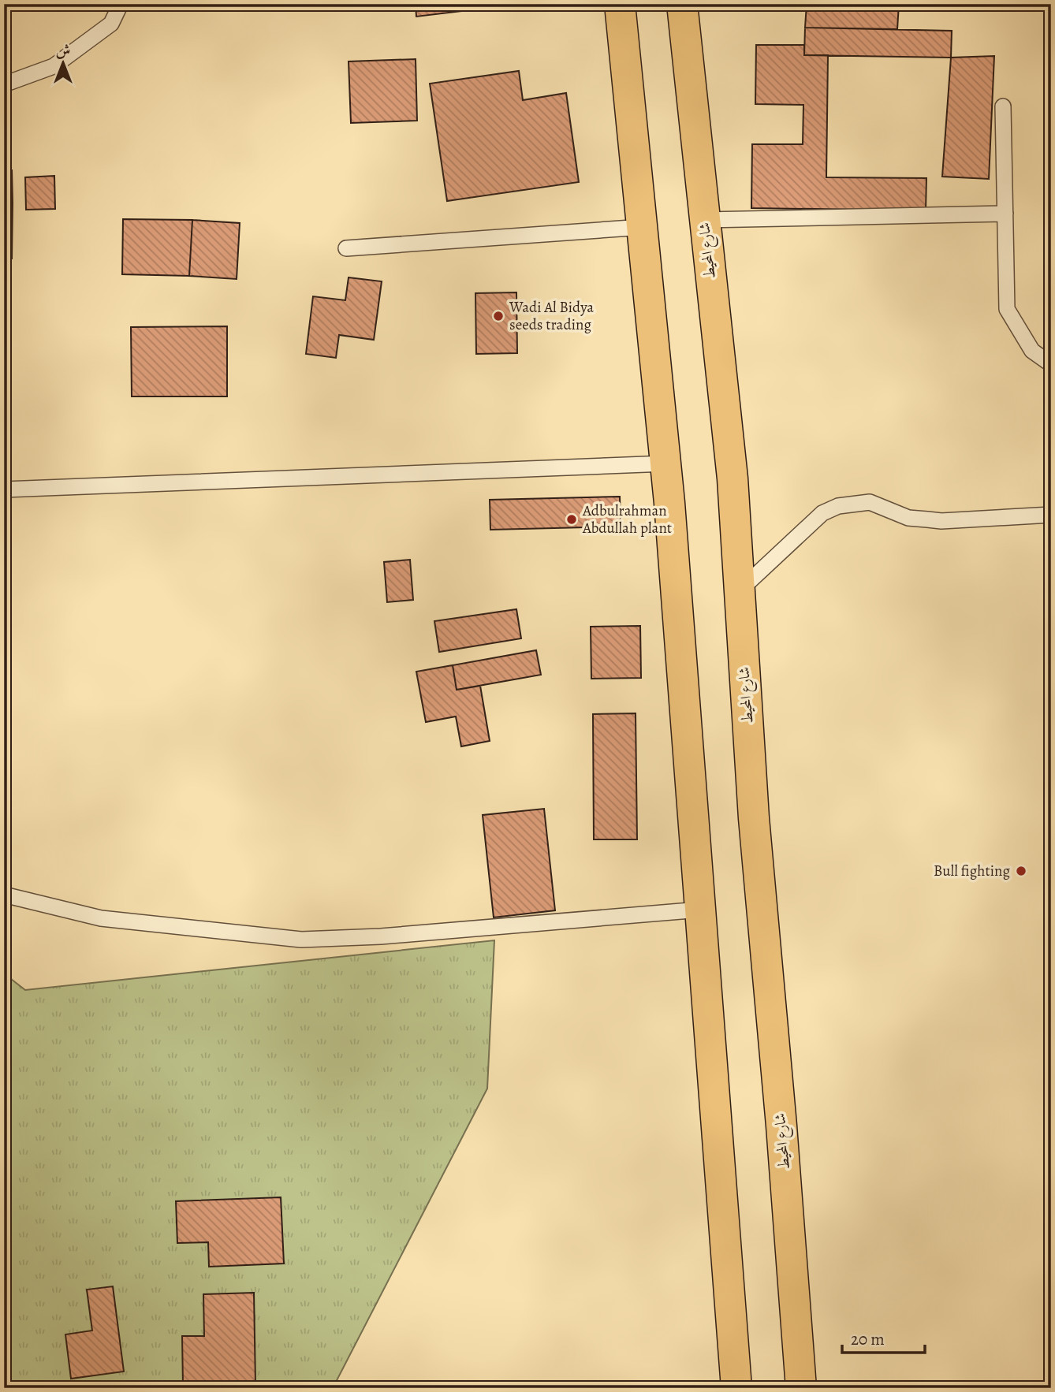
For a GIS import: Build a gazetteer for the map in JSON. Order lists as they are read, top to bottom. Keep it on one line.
{"streets":{"highway":["شارع المحيط"]},"places":["Wadi Al Bidya seeds trading","Adbulrahman Abdullah plant","Bull fighting"],"scale_bar":"20 m","north":"top"}
